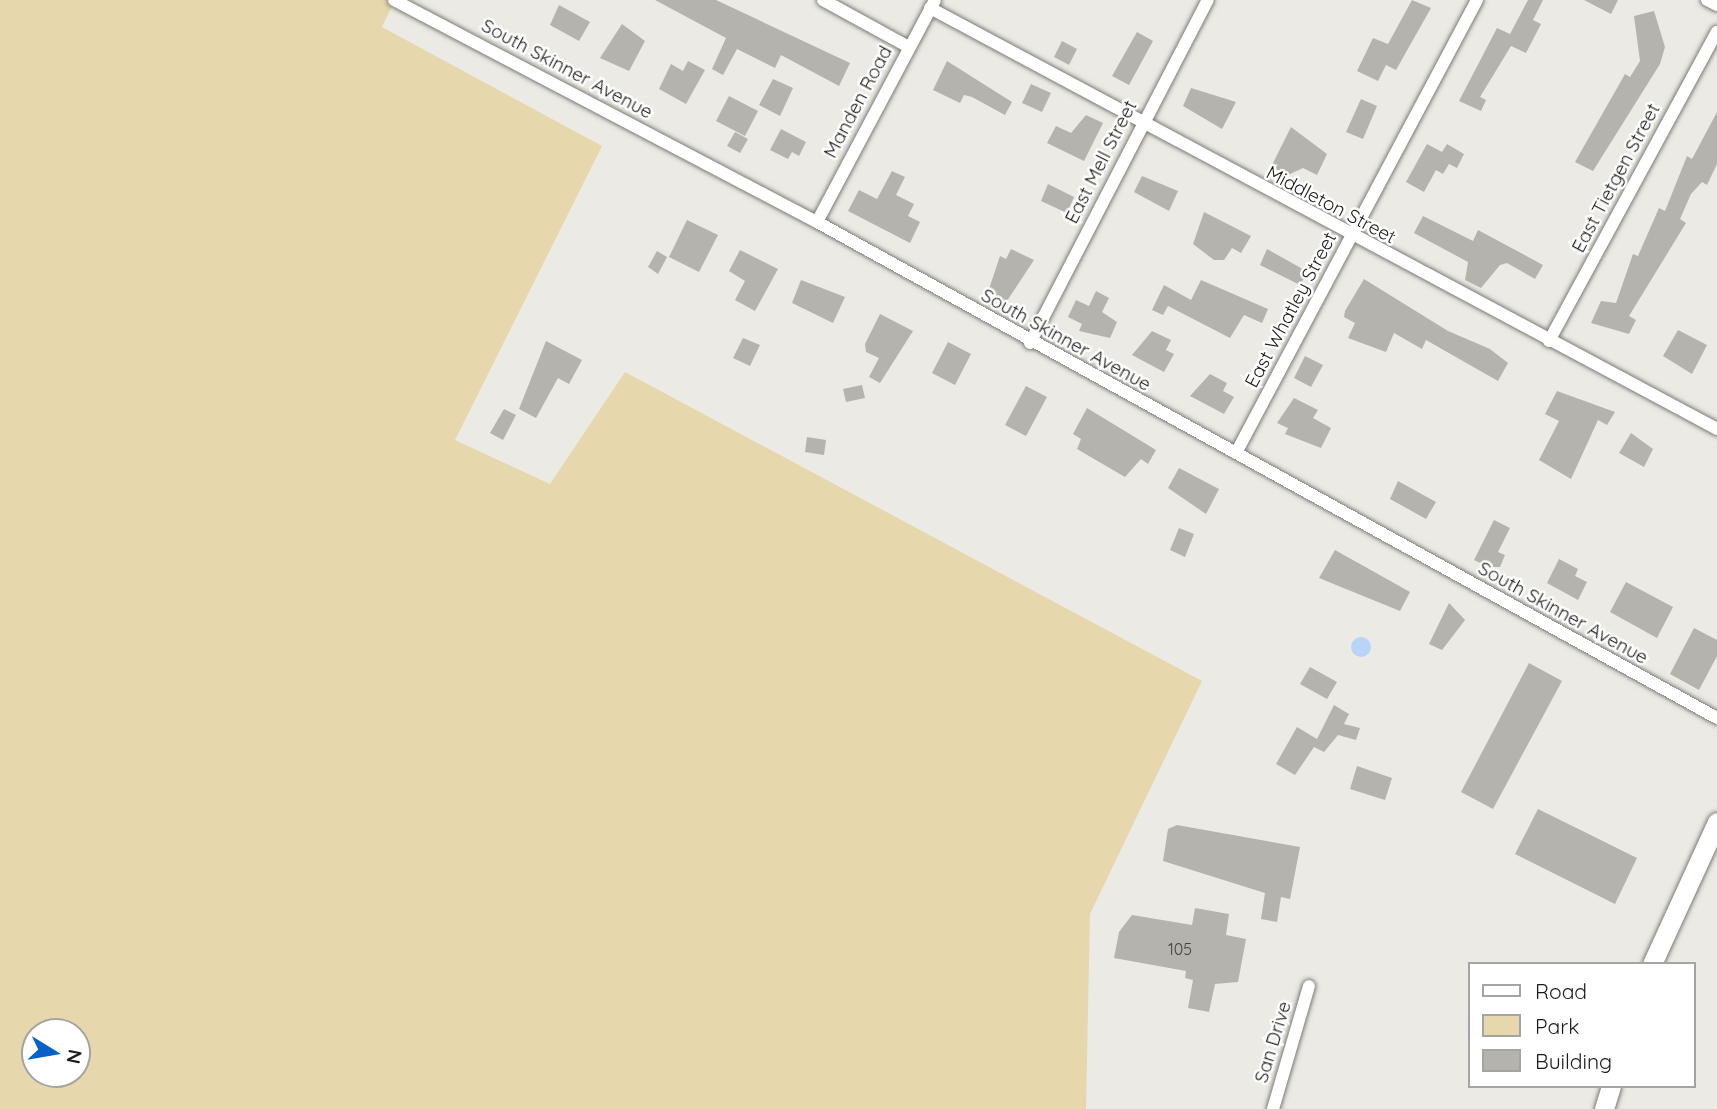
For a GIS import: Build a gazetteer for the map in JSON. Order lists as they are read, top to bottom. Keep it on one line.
{"streets":{"street":["South Skinner Avenue","Manden Road","East Mell Street","East Tietgen Street","Middleton Street","East Whatley Street","San Drive"]},"crossings":[["South Skinner Avenue","Manden Road"],["South Skinner Avenue","East Mell Street"],["South Skinner Avenue","East Whatley Street"],["Manden Road","Middleton Street"],["East Mell Street","Middleton Street"],["East Tietgen Street","Middleton Street"],["Middleton Street","East Whatley Street"]],"house_numbers":["105"],"legend":["Road","Park","Building"],"north":"right"}
